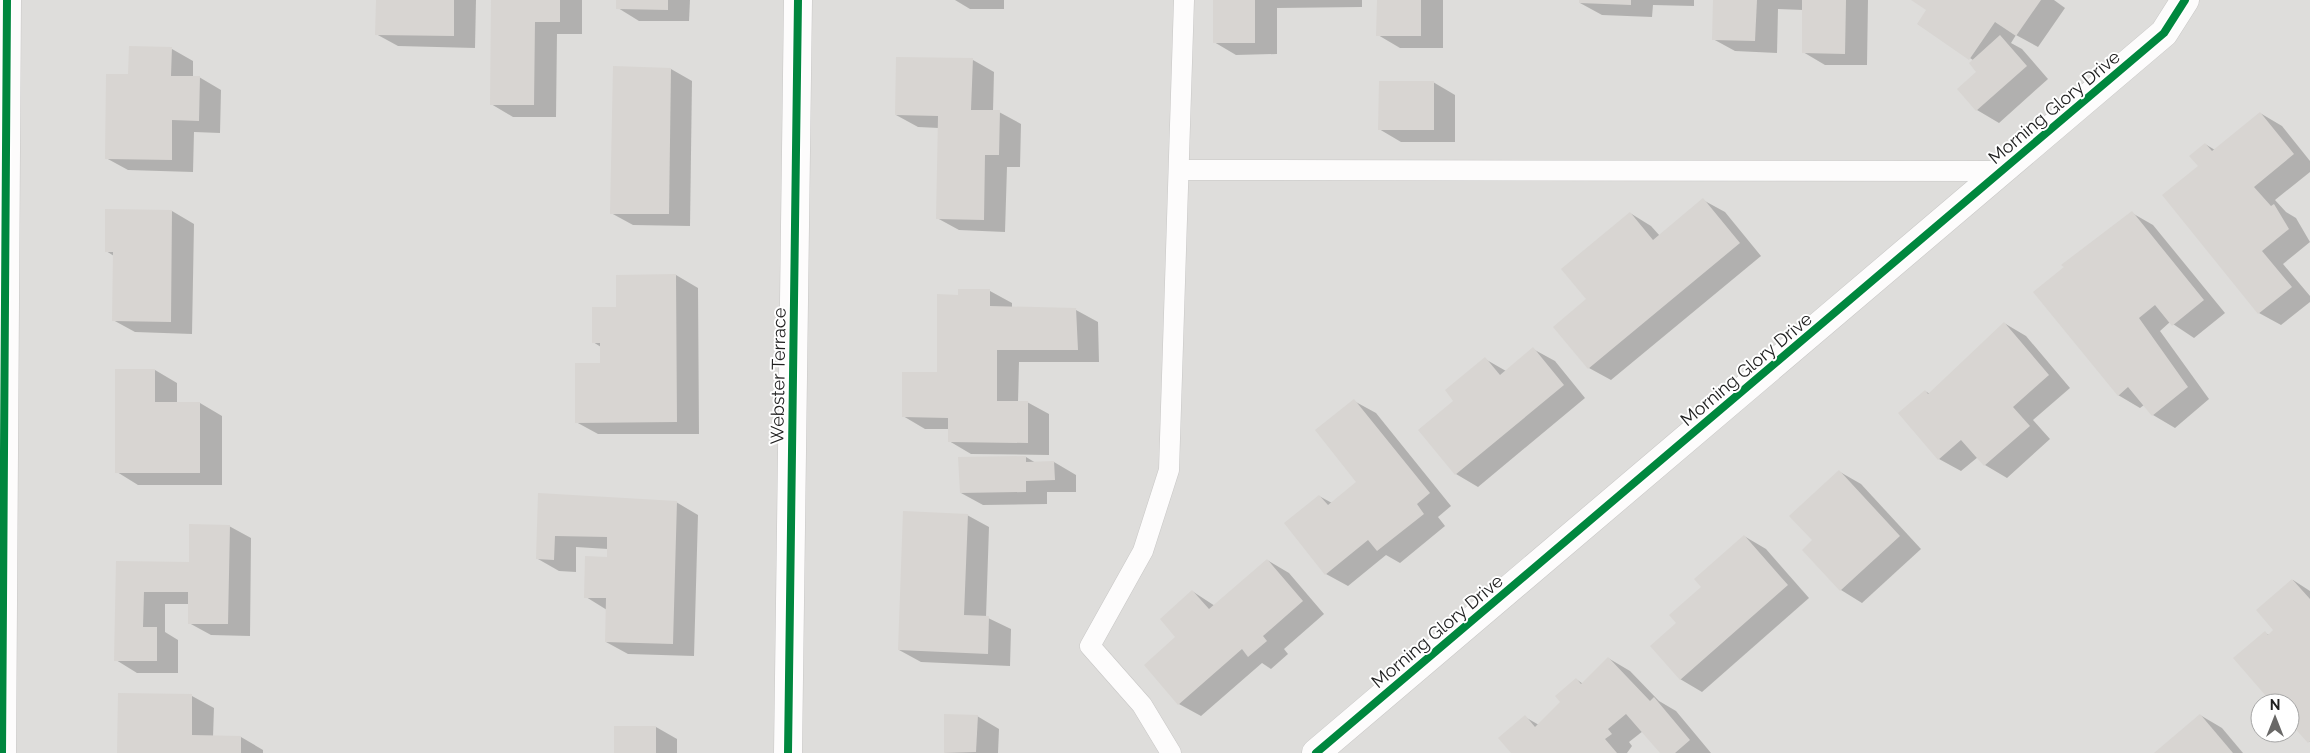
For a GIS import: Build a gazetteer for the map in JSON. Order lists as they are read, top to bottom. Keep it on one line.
{"streets":{"street":["Morning Glory Drive","Webster Terrace"]},"north":"top"}
